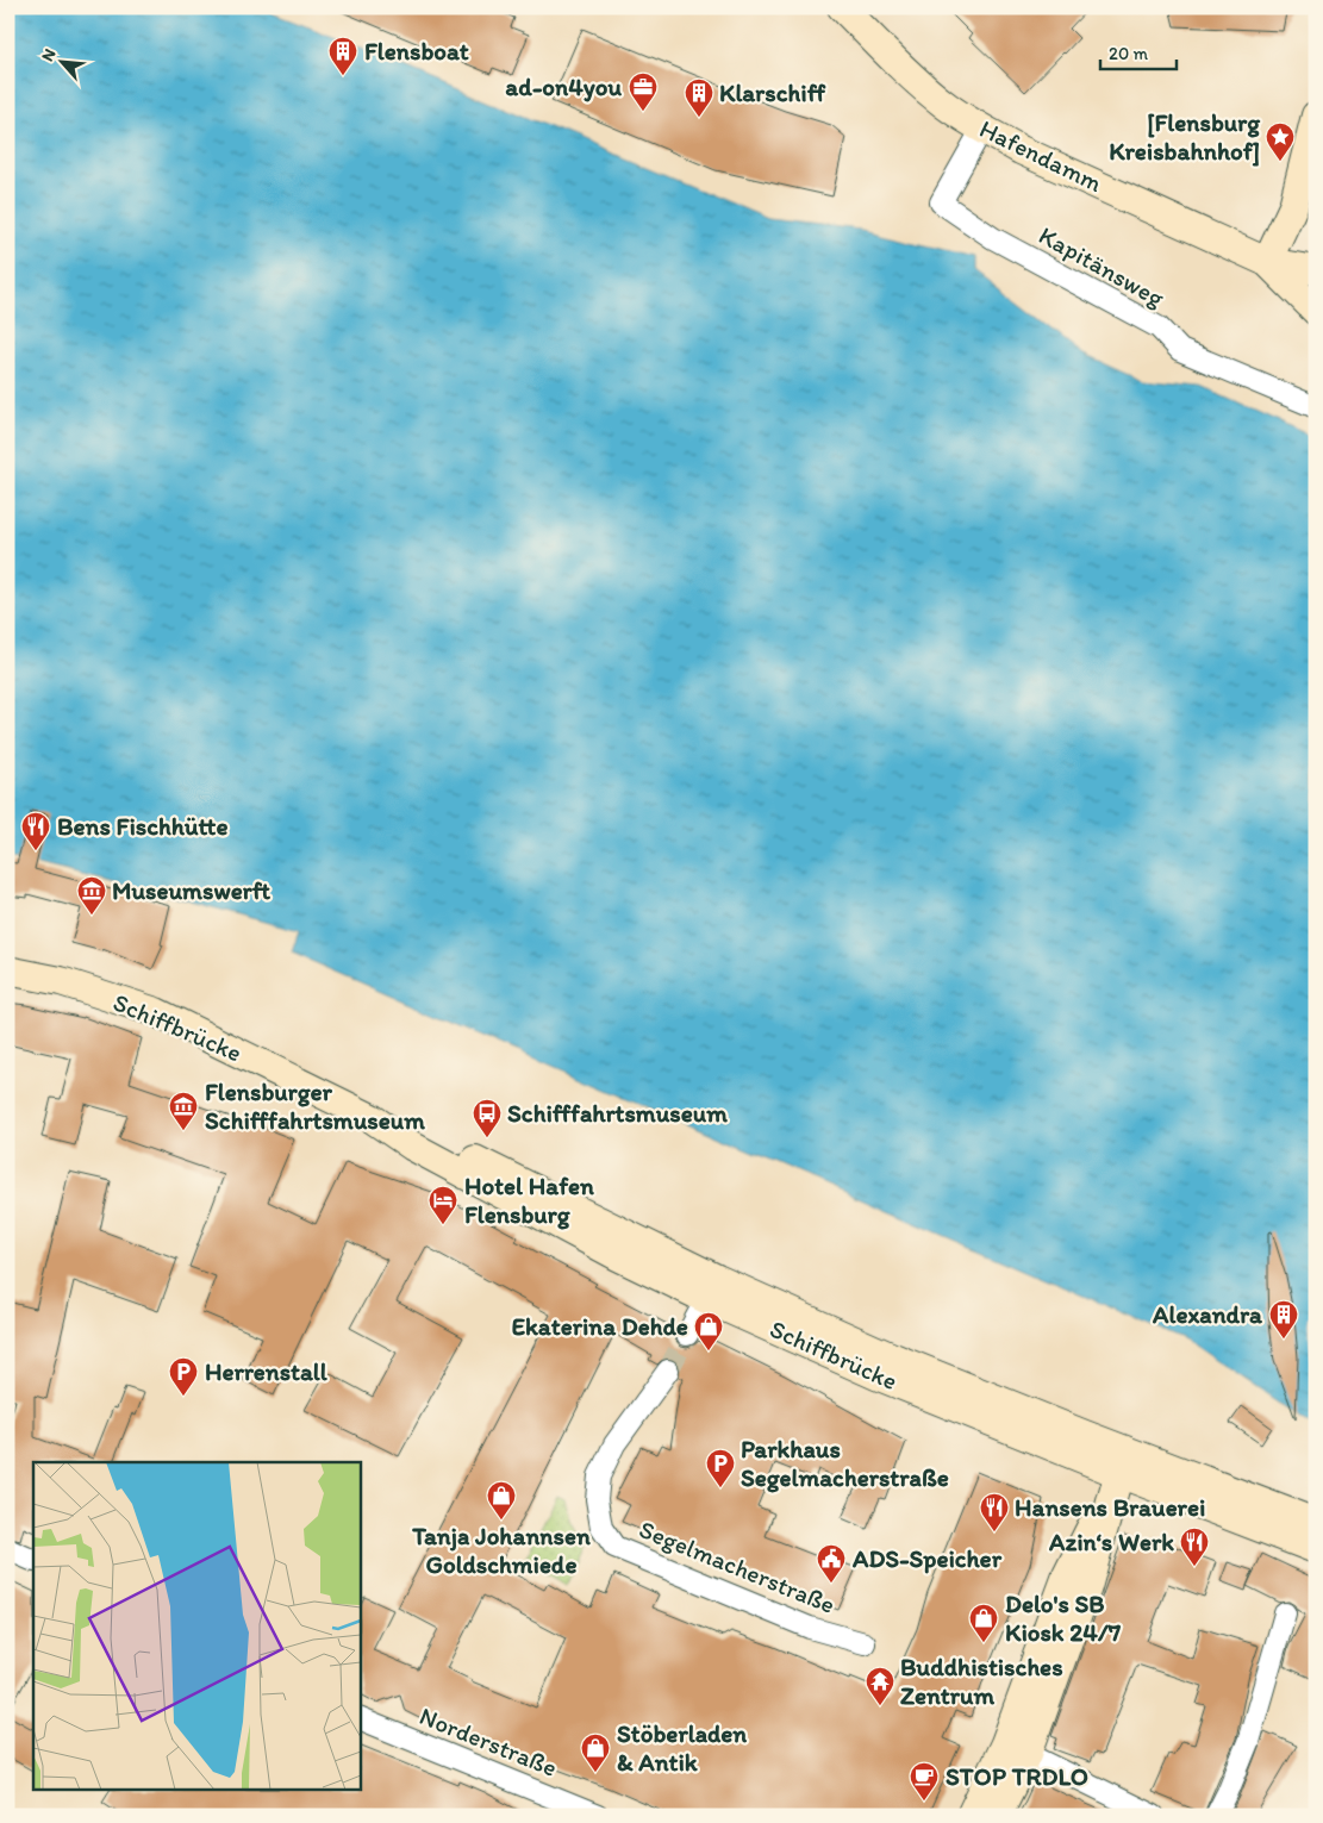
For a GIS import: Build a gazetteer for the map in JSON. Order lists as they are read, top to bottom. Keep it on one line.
{"streets":{"main road":["Hafendamm","Schiffbrücke"],"street":["Kapitänsweg","Segelmacherstraße","Norderstraße"]},"crossings":[["Hafendamm","Kapitänsweg"]],"places":{"building":["Flensboat","Klarschiff","Alexandra"],"office":["ad-on4you"],"place":["[Flensburg Kreisbahnhof]"],"restaurant":["Bens Fischhütte","Hansens Brauerei","Azin‘s Werk"],"museum":["Museumswerft","Flensburger Schifffahrtsmuseum"],"bus stop":["Schifffahrtsmuseum"],"hotel":["Hotel Hafen Flensburg"],"shop":["Ekaterina Dehde","Tanja Johannsen Goldschmiede","Delo's SB Kiosk 24/7","Stöberladen & Antik"],"parking":["Herrenstall","Parkhaus Segelmacherstraße"],"public building":["ADS-Speicher"],"temple":["Buddhistisches Zentrum"],"cafe":["STOP TRDLO"]},"scale_bar":"20 m","north":"top left"}
